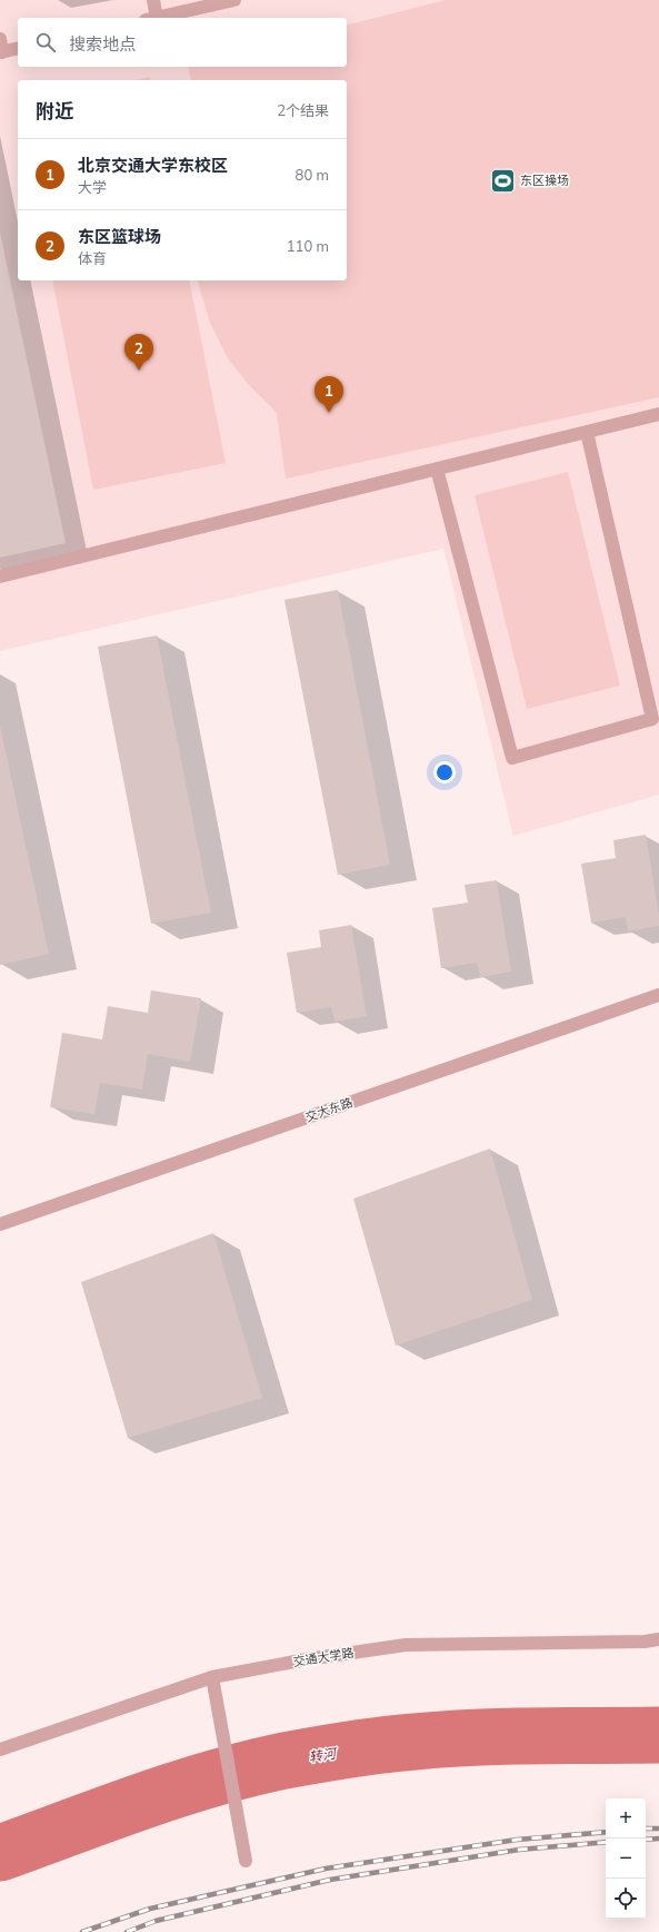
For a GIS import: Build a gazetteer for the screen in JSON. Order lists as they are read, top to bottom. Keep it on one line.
{"streets":{"street":["交大东路","交通大学路"]},"water":["转河"],"places":{"sports":["东区操场"]},"page":{"search":"搜索地点","heading":["附近","2个结果"],"list":[{"mark":"1","name":"北京交通大学东校区","note":"大学","value":"80 m"},{"mark":"2","name":"东区篮球场","note":"体育","value":"110 m"}],"pins":["2","1"],"map_buttons":["+","−"]}}
